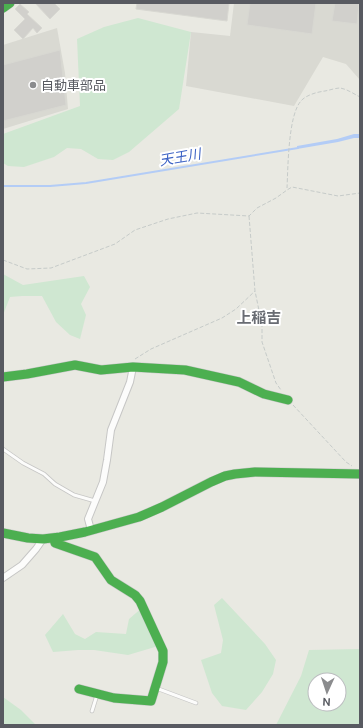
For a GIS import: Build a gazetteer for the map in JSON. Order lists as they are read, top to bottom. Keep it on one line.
{"districts":["上稲吉"],"water":["天王川"],"places":["自動車部品"],"north":"bottom"}
